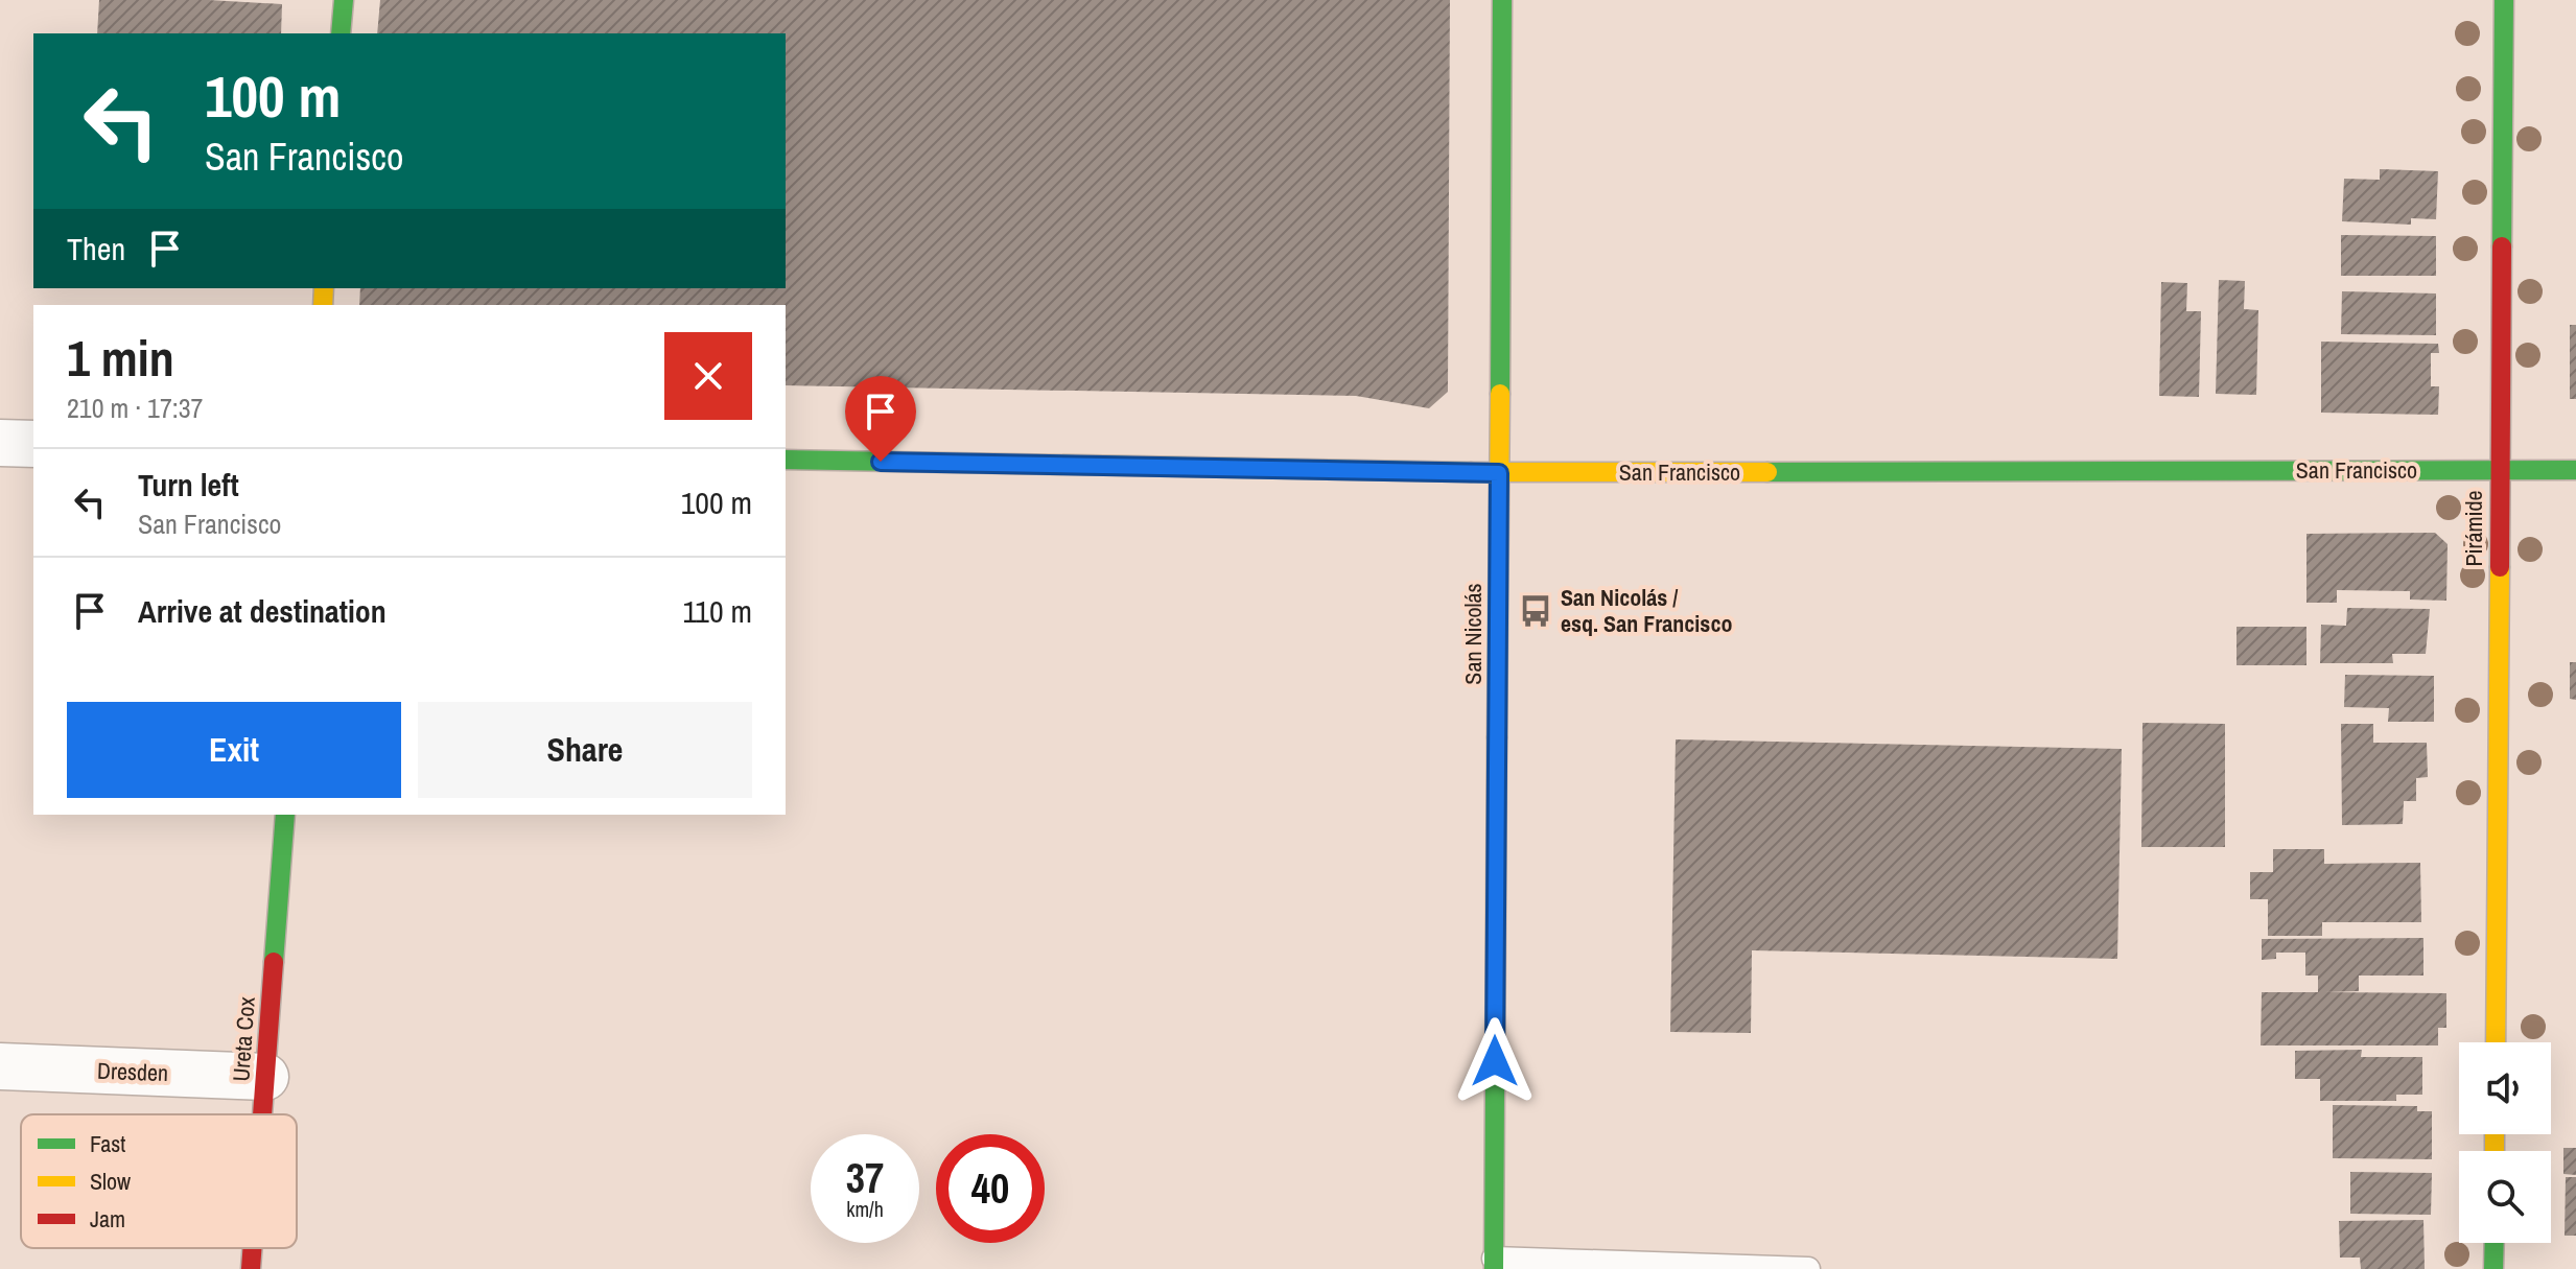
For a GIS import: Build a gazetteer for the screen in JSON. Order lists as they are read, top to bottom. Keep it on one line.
{"streets":{"street":["San Francisco","Pirámide","San Nicolás","Ureta Cox","Dresden"]},"crossings":[["San Francisco","Pirámide"],["San Francisco","San Nicolás"],["Ureta Cox","Dresden"]],"places":{"bus stop":["San Nicolás / esq. San Francisco"]},"legend":["Fast","Slow","Jam"],"page":{"turn":["100 m","San Francisco"],"then":"Then","heading":["1 min","210 m · 17:37"],"list":[{"name":"Turn left","note":"San Francisco","value":"100 m"},{"name":"Arrive at destination","value":"110 m"}],"buttons":["Exit","Share"],"speed":"37 km/h","limit":"40"}}
